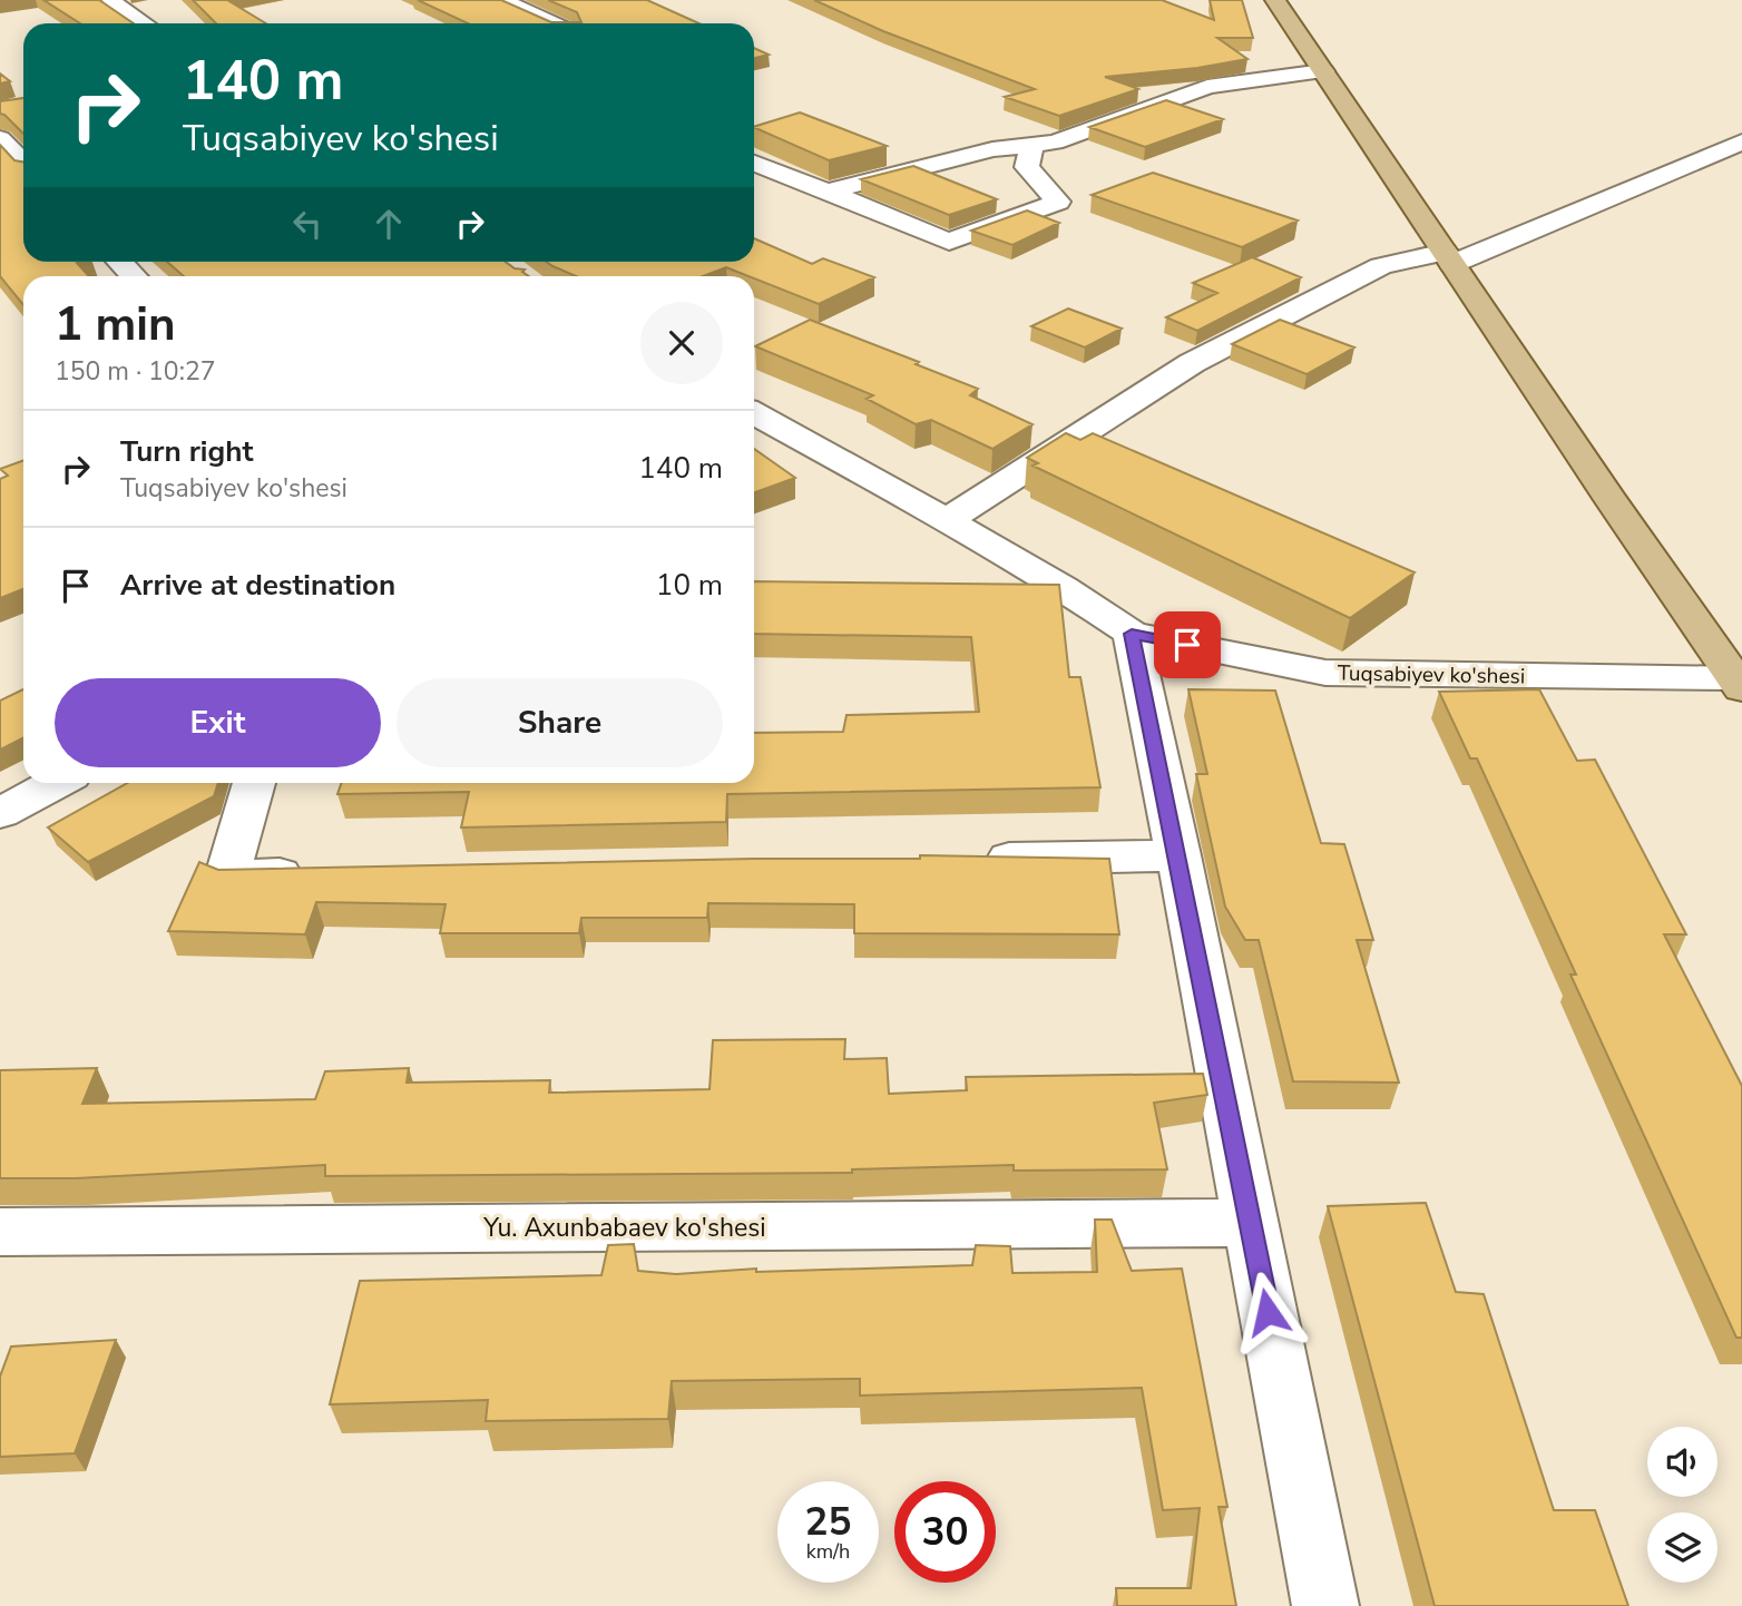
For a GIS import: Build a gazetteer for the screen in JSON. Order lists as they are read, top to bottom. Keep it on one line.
{"streets":{"street":["Tuqsabiyev ko'shesi","Yu. Axunbabaev ko'shesi"]},"page":{"turn":["140 m","Tuqsabiyev ko'shesi"],"heading":["1 min","150 m · 10:27"],"list":[{"name":"Turn right","note":"Tuqsabiyev ko'shesi","value":"140 m"},{"name":"Arrive at destination","value":"10 m"}],"buttons":["Exit","Share"],"speed":"25 km/h","limit":"30"}}
